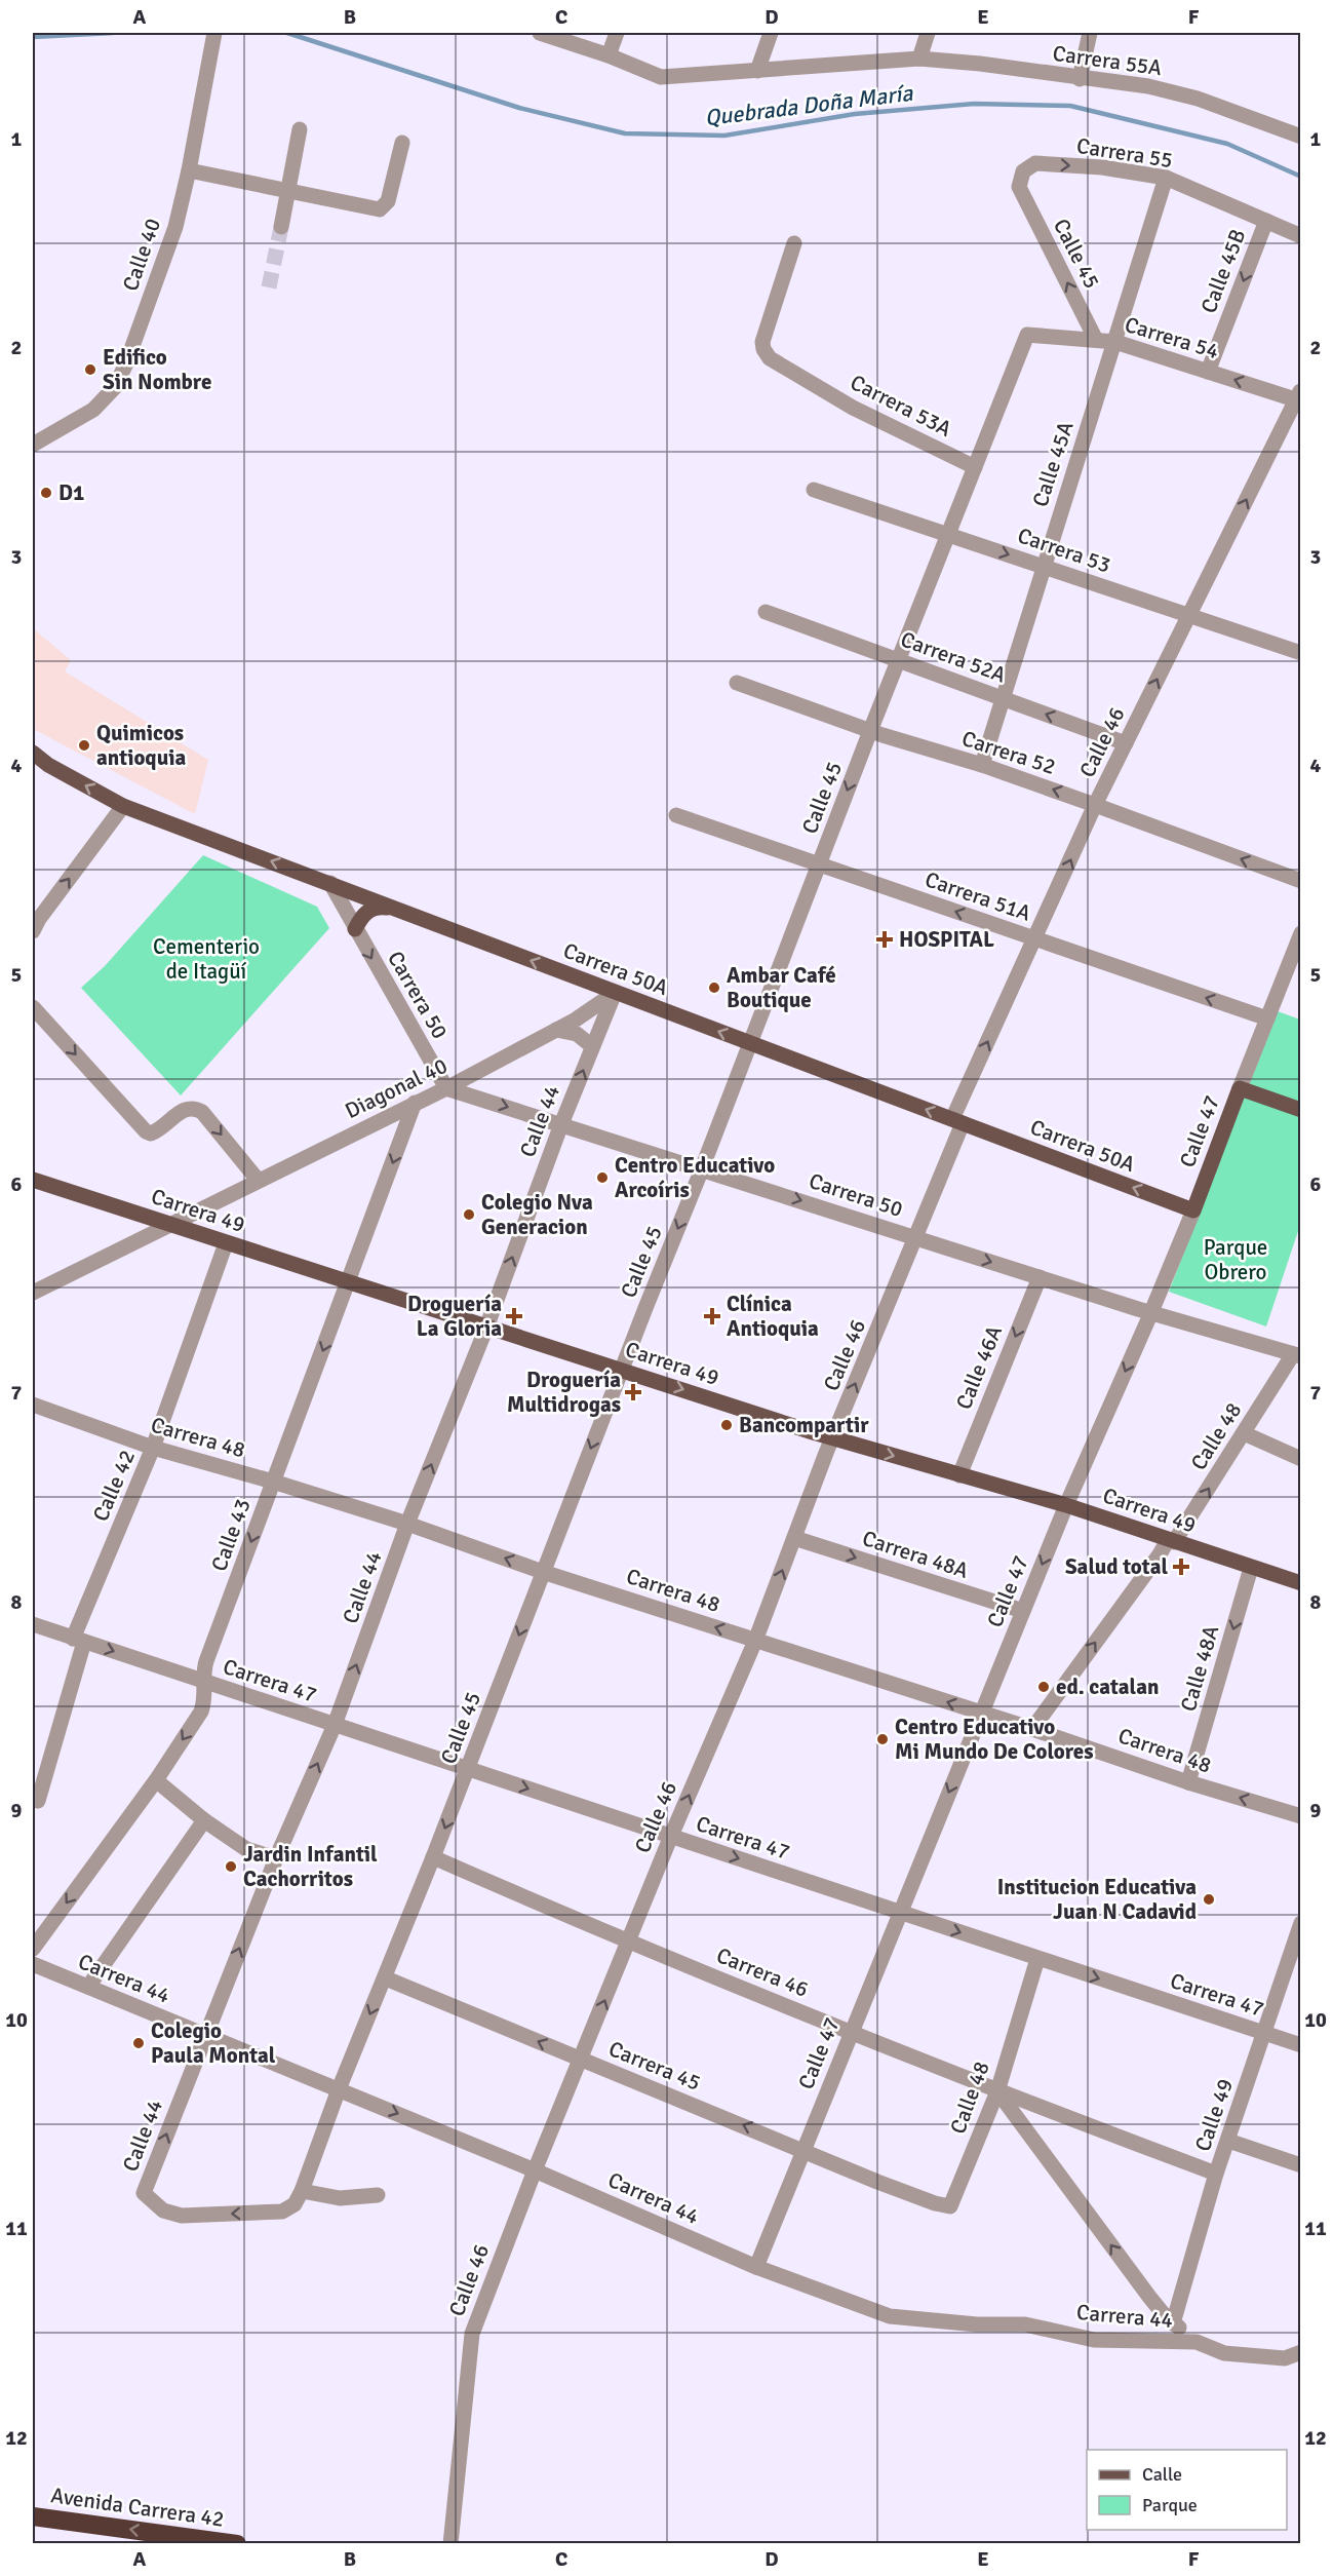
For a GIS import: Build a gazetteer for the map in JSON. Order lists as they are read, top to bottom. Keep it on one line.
{"streets":{"highway":["Avenida Carrera 42"],"main road":["Carrera 50A","Calle 47","Carrera 49"],"street":["Carrera 55A","Carrera 55","Calle 45","Calle 40","Calle 45B","Carrera 54","Carrera 53A","Calle 45A","Carrera 53","Carrera 52A","Calle 46","Carrera 52","Carrera 51A","Carrera 50","Diagonal 40","Calle 44","Calle 46A","Calle 48","Carrera 48","Calle 42","Calle 43","Carrera 48A","Calle 48A","Carrera 47","Carrera 46","Carrera 44","Carrera 45","Calle 49"]},"crossings":[["Carrera 55","Calle 45"],["Carrera 55","Calle 45B"],["Carrera 55","Calle 45A"],["Calle 45","Carrera 54"],["Calle 45","Carrera 53A"],["Calle 45","Carrera 53"],["Calle 45","Carrera 52A"],["Calle 45","Carrera 52"],["Calle 45","Carrera 51A"],["Calle 45","Carrera 50A"],["Calle 45","Carrera 50"],["Calle 45","Calle 44"],["Calle 45","Carrera 49"],["Calle 45","Carrera 48"],["Calle 45","Carrera 47"],["Calle 45","Carrera 46"],["Calle 45","Carrera 44"],["Calle 45","Carrera 45"],["Calle 45B","Carrera 54"],["Carrera 54","Calle 45A"],["Carrera 54","Calle 46"],["Calle 45A","Carrera 53"],["Calle 45A","Carrera 52A"],["Calle 45A","Carrera 52"],["Carrera 53","Calle 46"],["Carrera 52A","Calle 46"],["Calle 46","Carrera 52"],["Calle 46","Carrera 51A"],["Calle 46","Carrera 50A"],["Calle 46","Carrera 50"],["Calle 46","Carrera 49"],["Calle 46","Carrera 48"],["Calle 46","Carrera 48A"],["Calle 46","Carrera 47"],["Calle 46","Carrera 46"],["Calle 46","Carrera 44"],["Calle 46","Carrera 45"],["Carrera 51A","Calle 47"],["Carrera 50A","Carrera 50"],["Carrera 50A","Diagonal 40"],["Carrera 50A","Calle 44"],["Carrera 50A","Calle 47"],["Carrera 50","Diagonal 40"],["Carrera 50","Calle 44"],["Carrera 50","Calle 47"],["Carrera 50","Calle 46A"],["Carrera 50","Calle 48"],["Diagonal 40","Calle 44"],["Diagonal 40","Carrera 49"],["Diagonal 40","Calle 43"],["Calle 44","Carrera 49"],["Calle 44","Carrera 48"],["Calle 44","Carrera 47"],["Calle 44","Carrera 44"],["Calle 47","Carrera 49"],["Calle 47","Carrera 48"],["Calle 47","Carrera 48A"],["Calle 47","Carrera 47"],["Calle 47","Carrera 46"],["Calle 47","Carrera 44"],["Calle 47","Carrera 45"],["Carrera 49","Calle 46A"],["Carrera 49","Calle 48"],["Carrera 49","Calle 42"],["Carrera 49","Calle 43"],["Carrera 49","Calle 48A"],["Calle 48","Carrera 48"],["Calle 48","Carrera 47"],["Calle 48","Carrera 46"],["Calle 48","Carrera 45"],["Carrera 48","Calle 42"],["Carrera 48","Calle 43"],["Carrera 48","Calle 48A"],["Calle 42","Carrera 47"],["Calle 43","Carrera 47"],["Carrera 47","Calle 49"],["Carrera 46","Calle 49"]],"one_way":["Carrera 55","Calle 45B","Calle 46","Carrera 52","Carrera 51A","Carrera 50A","Carrera 50","Calle 44","Calle 47","Calle 46A","Calle 48","Carrera 48","Calle 43","Carrera 48A","Calle 48A","Carrera 47","Carrera 45","Avenida Carrera 42"],"water":["Quebrada Doña María"],"parks":["Cementerio de Itagüí","Parque Obrero"],"places":{"other":["Edifico Sin Nombre","D1","Quimicos antioquia","Ambar Café Boutique","Centro Educativo Arcoíris","Colegio Nva Generacion","Bancompartir","ed. catalan","Centro Educativo Mi Mundo De Colores","Jardin Infantil Cachorritos","Institucion Educativa Juan N Cadavid","Colegio Paula Montal"],"health":["HOSPITAL","Droguería La Gloria","Clínica Antioquia","Droguería Multidrogas","Salud total"]},"legend":["Calle","Parque"],"grid":{"columns":["A","B","C","D","E","F"],"rows":["1","2","3","4","5","6","7","8","9","10","11","12"]}}
